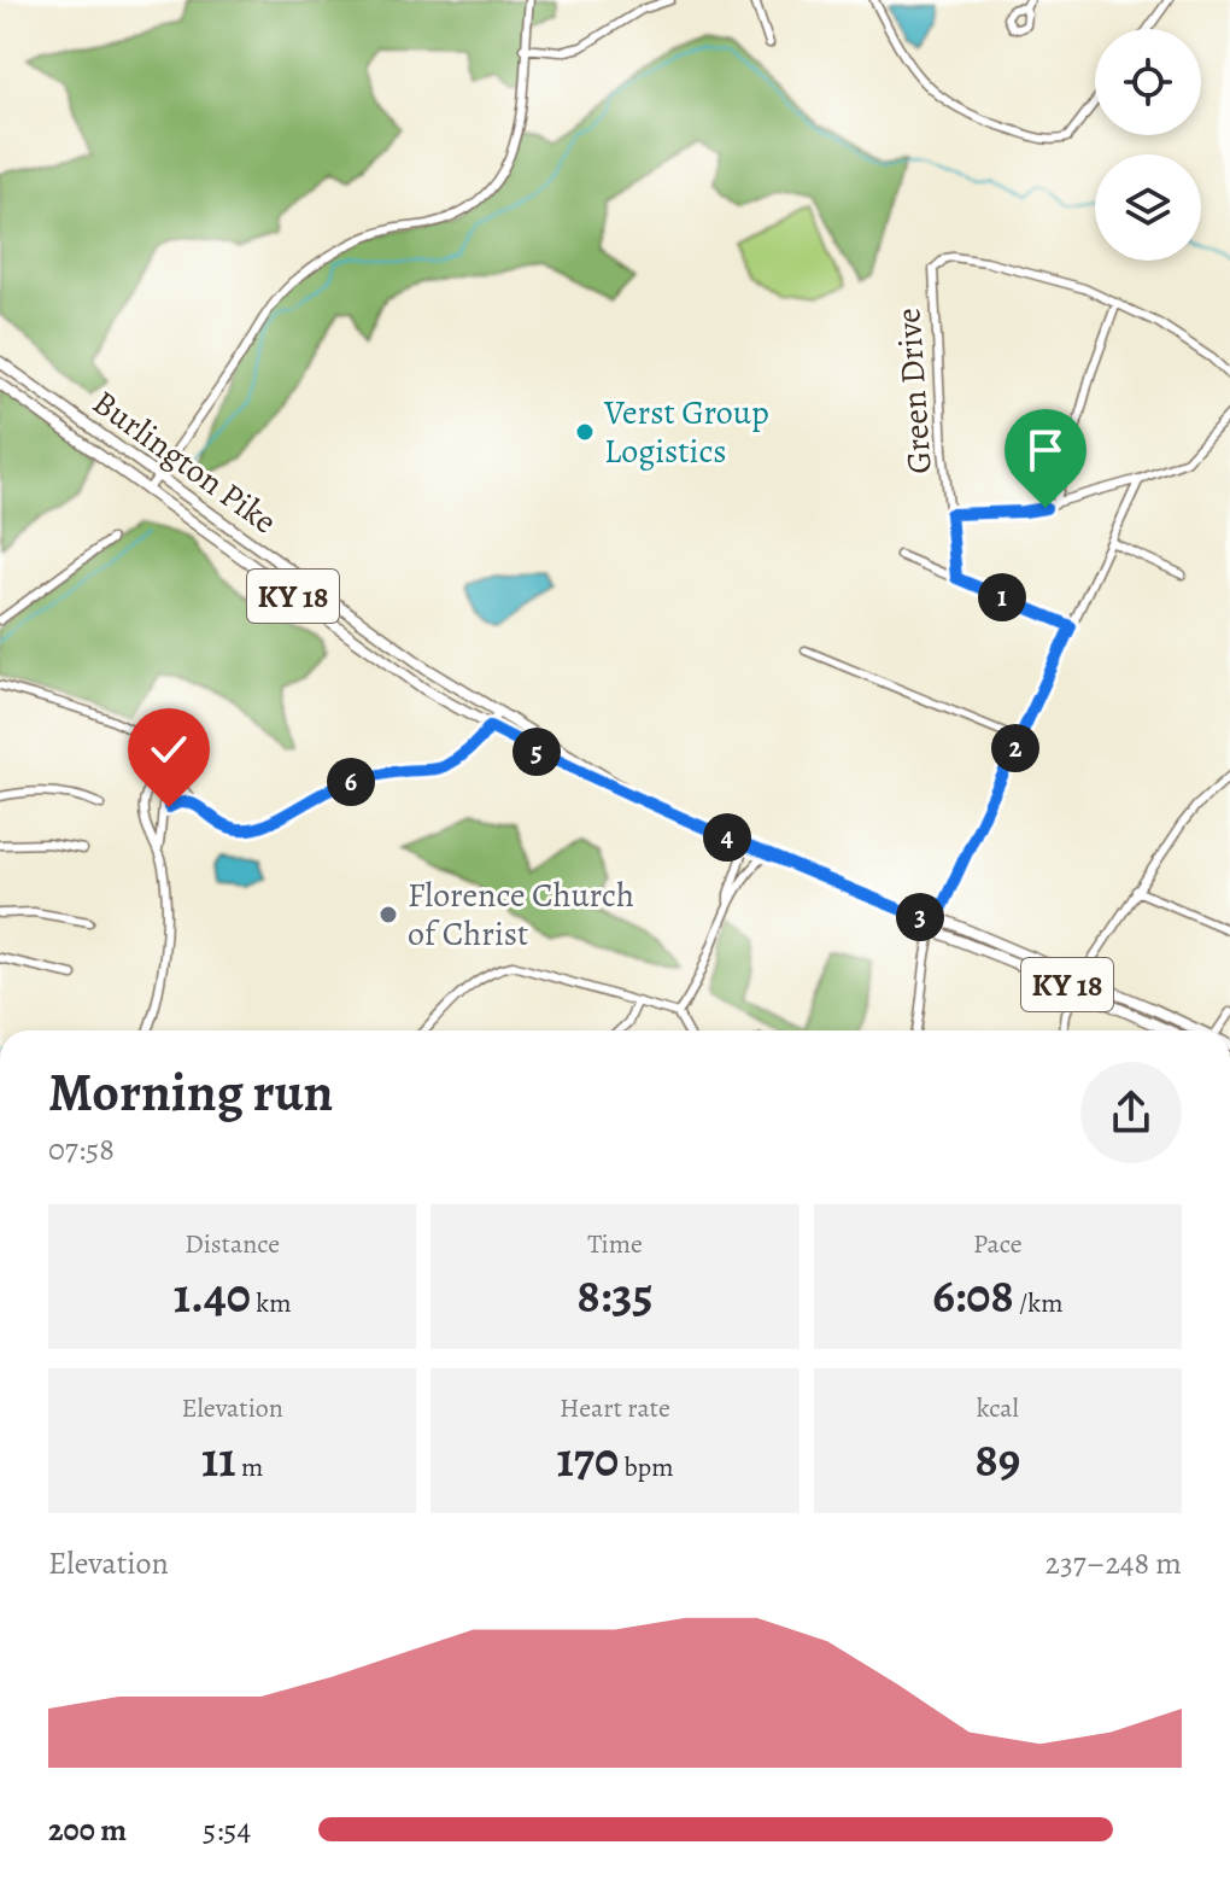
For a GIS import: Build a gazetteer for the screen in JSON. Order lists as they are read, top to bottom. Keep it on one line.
{"streets":{"main road":["Burlington Pike","KY 18"],"street":["Green Drive"]},"places":["Verst Group Logistics","Florence Church of Christ"],"page":{"pins":["1","2","5","6","4","3"],"heading":["Morning run","07:58"],"stats":[["Distance","1.40 km"],["Time","8:35"],["Pace","6:08 /km"],["Elevation","11 m"],["Heart rate","170 bpm"],["kcal","89"]],"chart":["Elevation","237–248 m"],"list":[{"name":"200 m","note":"5:54"}]}}
